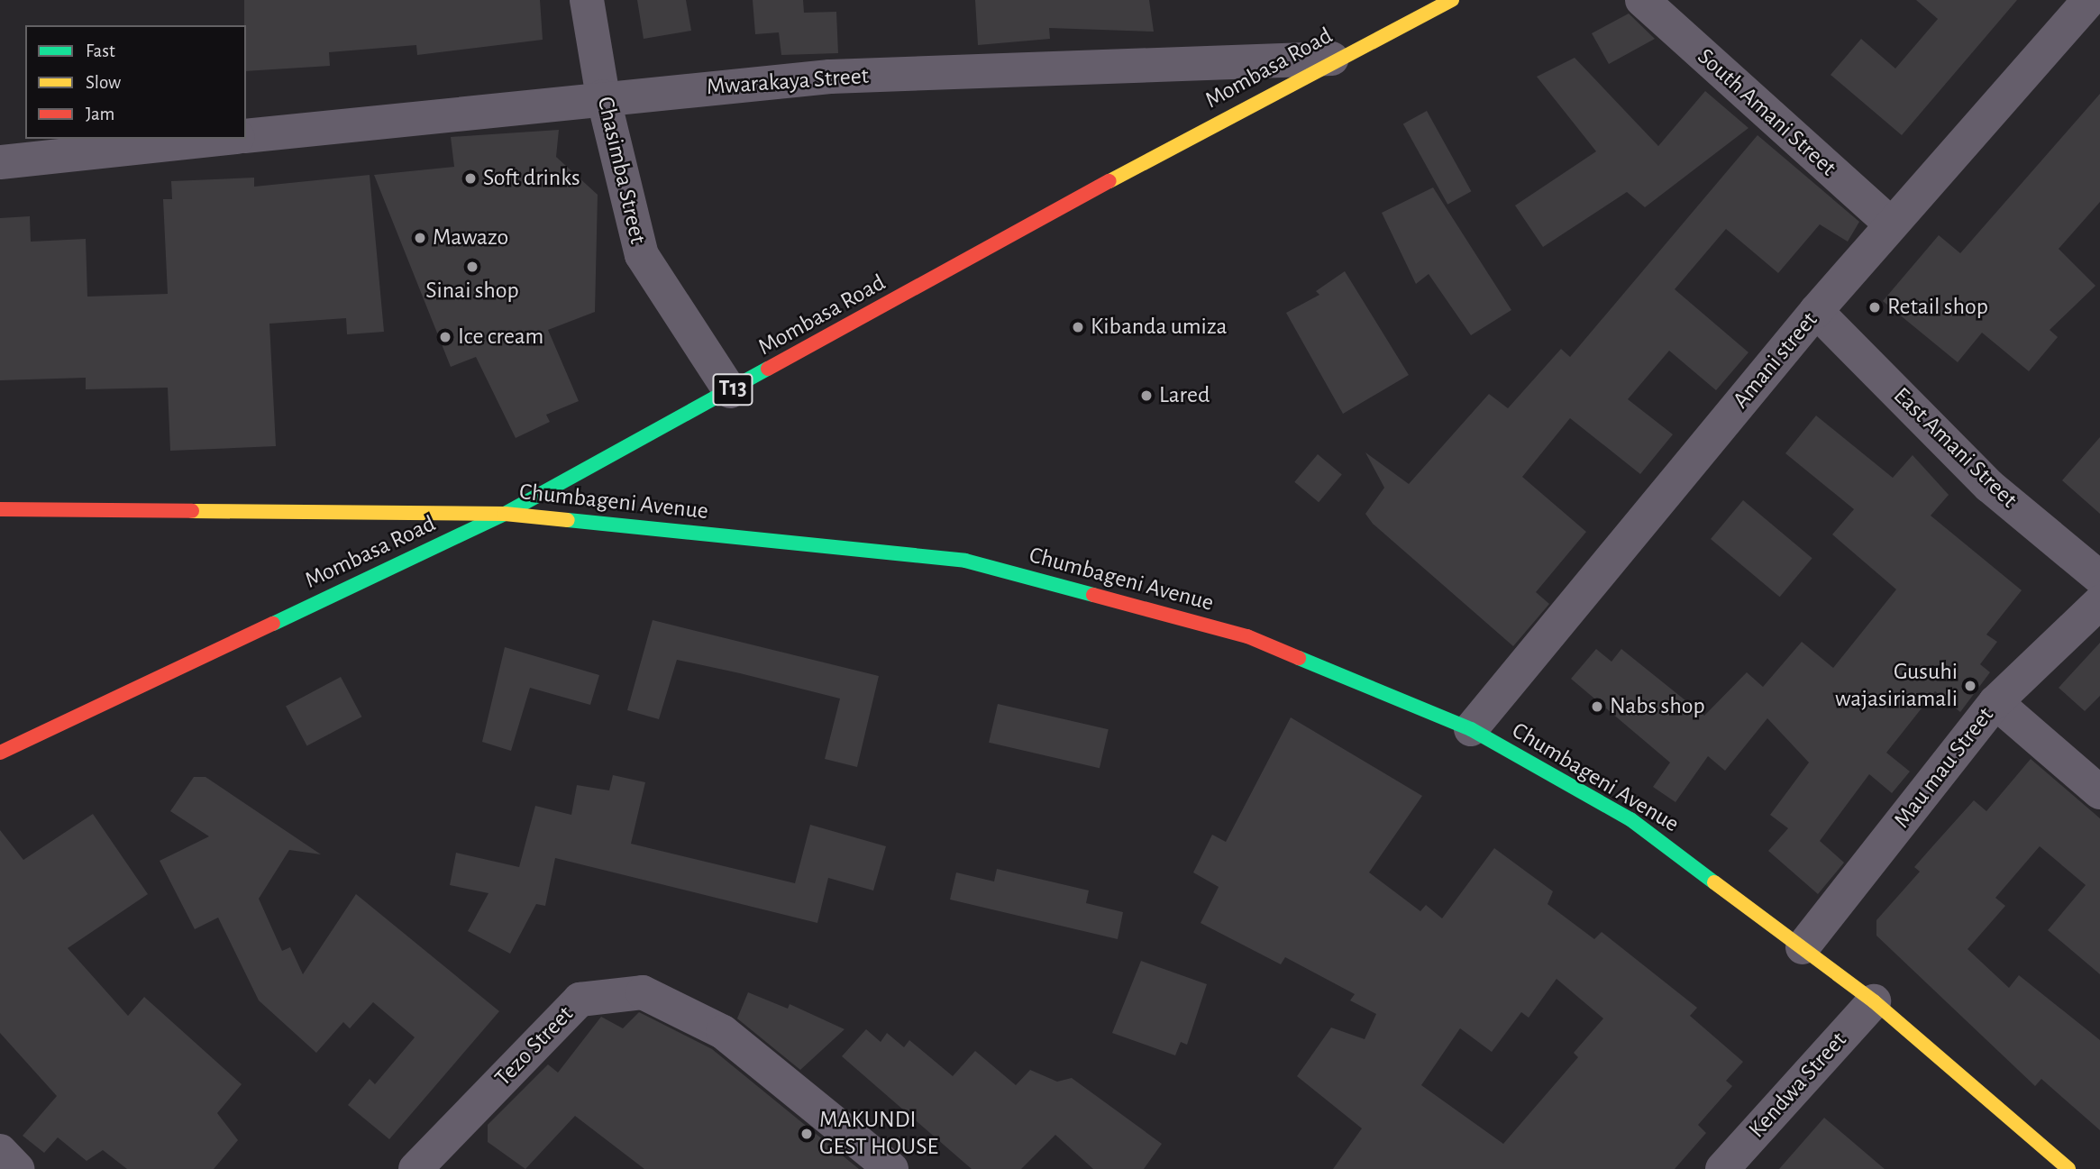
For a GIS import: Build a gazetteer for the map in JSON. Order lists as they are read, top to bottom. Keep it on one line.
{"streets":{"main road":["Mombasa Road","T13","Chumbageni Avenue"],"street":["Mwarakaya Street","South Amani Street","Chasimba Street","Amani street","East Amani Street","Mau mau Street","Tezo Street","Kendwa Street"]},"crossings":[["Mombasa Road","Mwarakaya Street"],["Mombasa Road","Chasimba Street"],["Mombasa Road","Chumbageni Avenue"],["Mwarakaya Street","Chasimba Street"],["South Amani Street","Amani street"],["Amani street","East Amani Street"],["Amani street","Chumbageni Avenue"],["Chumbageni Avenue","Mau mau Street"],["Chumbageni Avenue","Kendwa Street"]],"places":["Soft drinks","Mawazo","Sinai shop","Retail shop","Kibanda umiza","Ice cream","Lared","Gusuhi wajasiriamali","Nabs shop","MAKUNDI GEST HOUSE"],"legend":["Fast","Slow","Jam"]}
